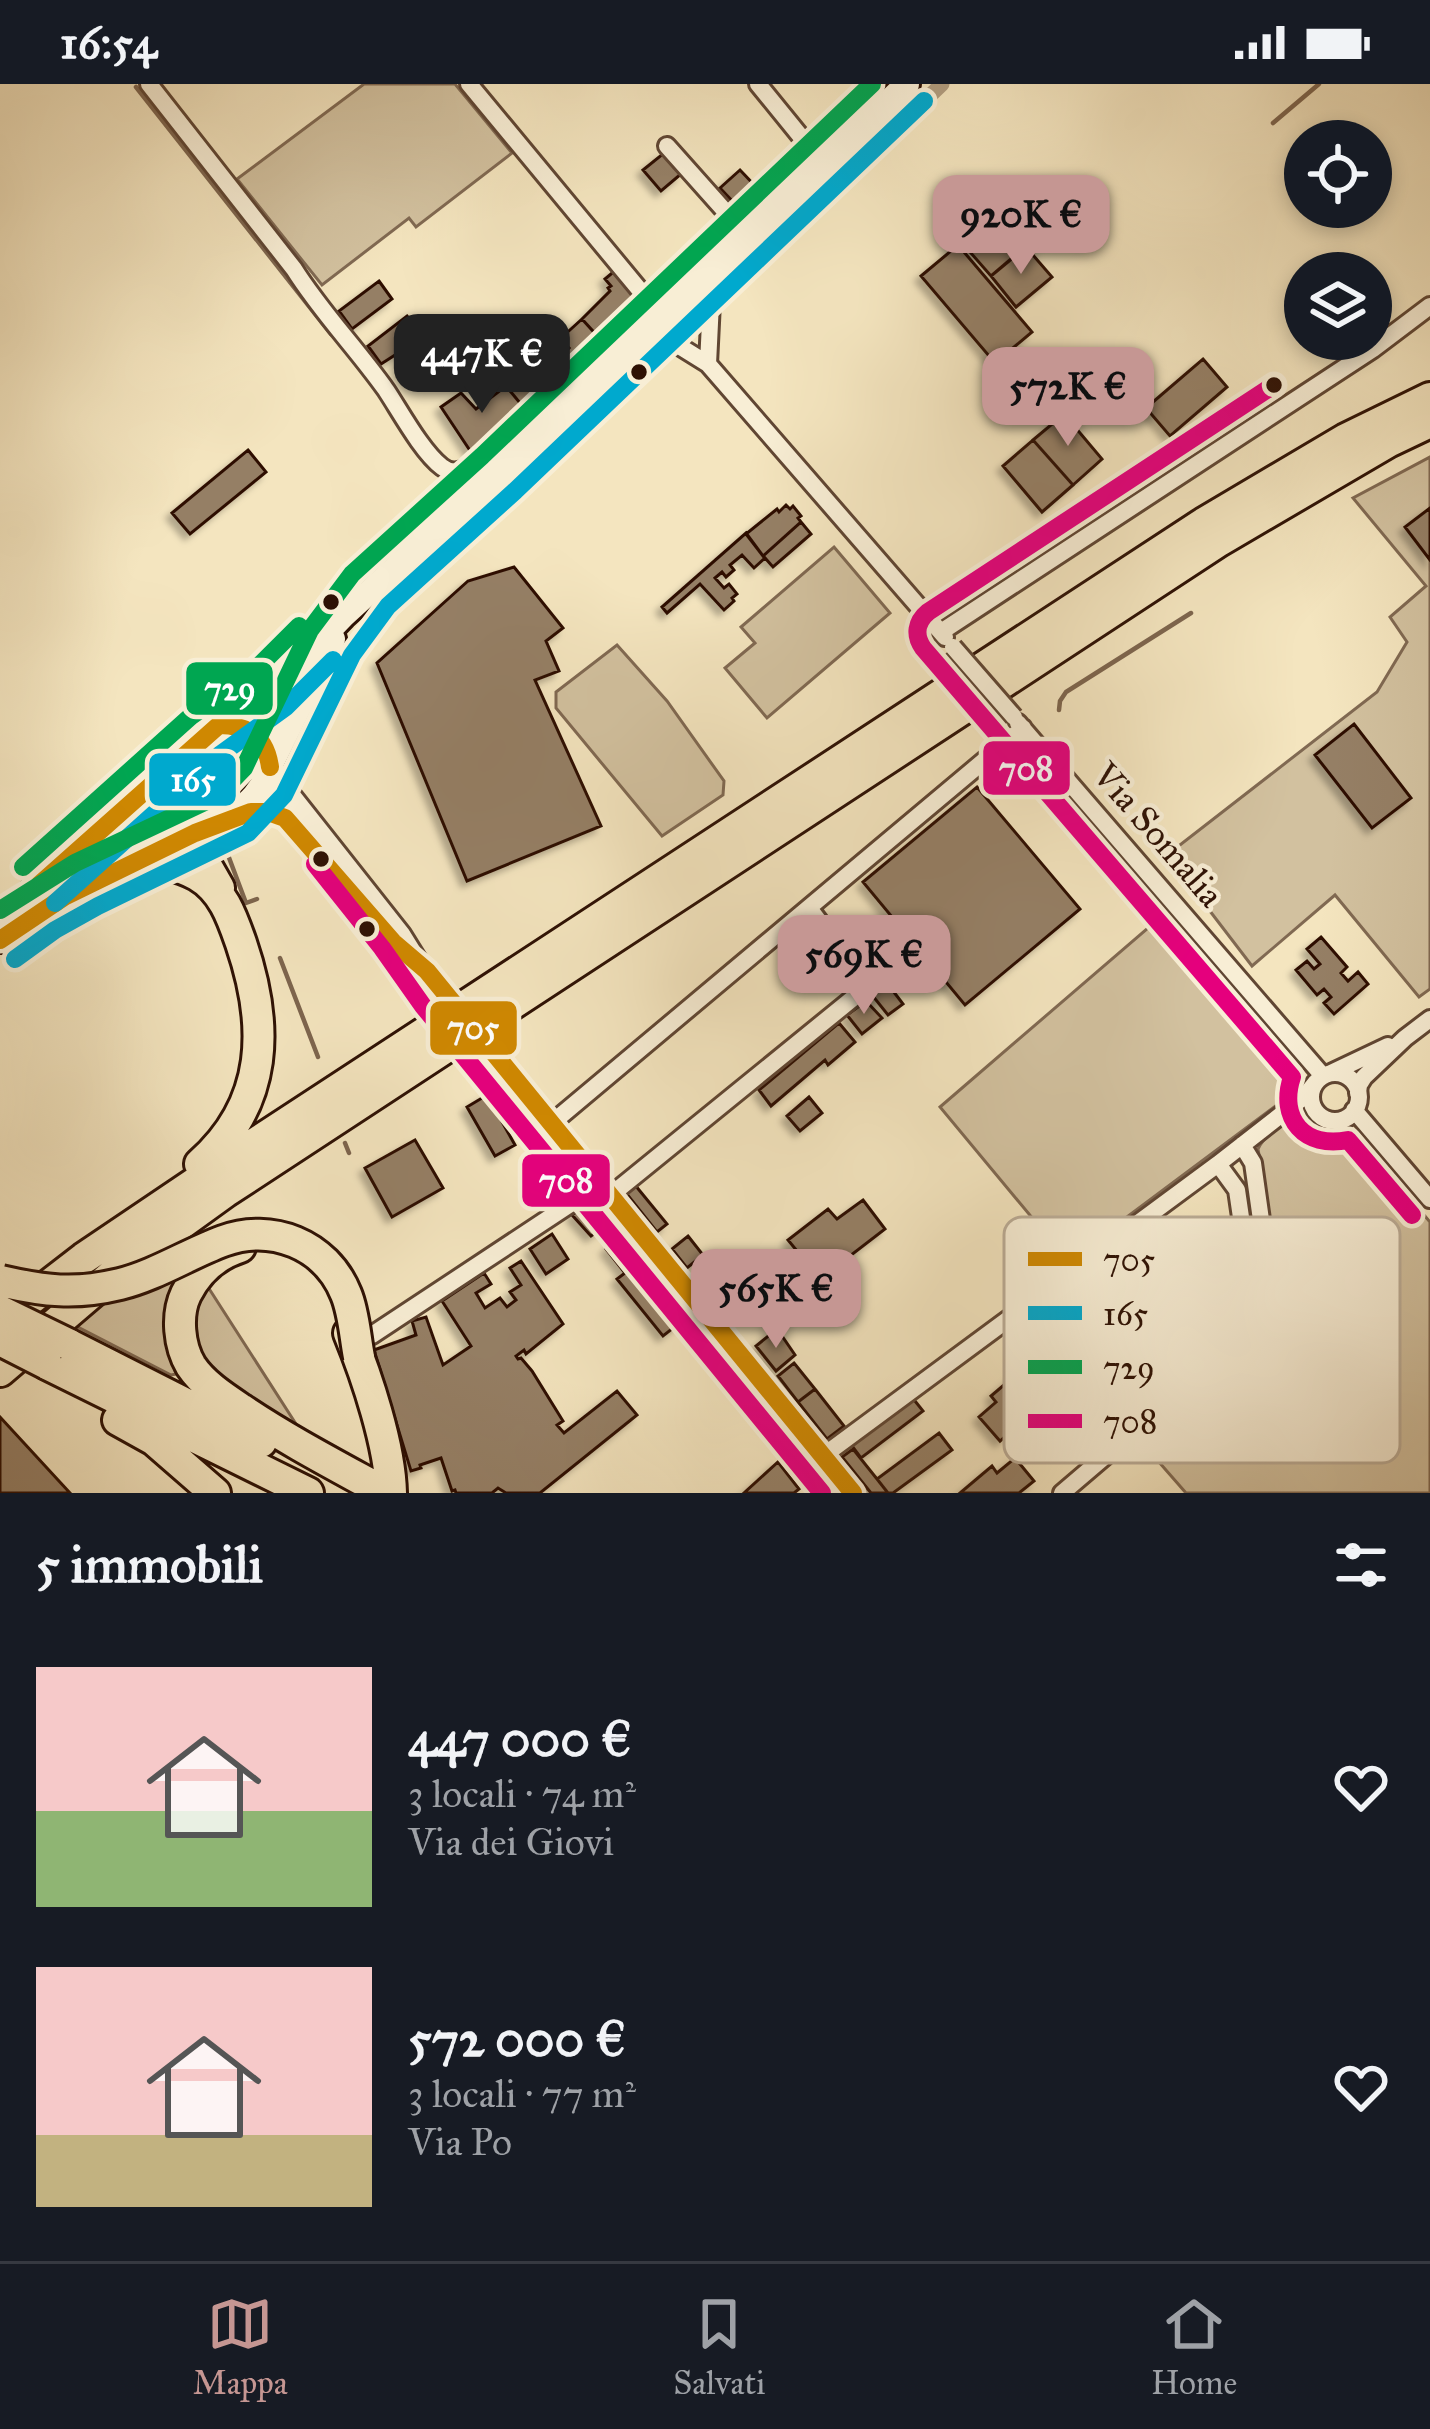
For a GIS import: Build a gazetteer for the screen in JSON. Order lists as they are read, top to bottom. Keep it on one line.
{"streets":{"street":["Via Somalia"]},"lines":["transit line 729","transit line 165","transit line 708","transit line 705"],"legend":["705","165","729","708"],"page":{"status":"16:54","price":["920K €","447K €","572K €","569K €","565K €"],"heading":"5 immobili","list":[{"name":"447 000 €","note":"3 locali · 74 m² · Via dei Giovi"},{"name":"572 000 €","note":"3 locali · 77 m² · Via Po"}],"tabs":["Mappa","Salvati","Home"]}}
